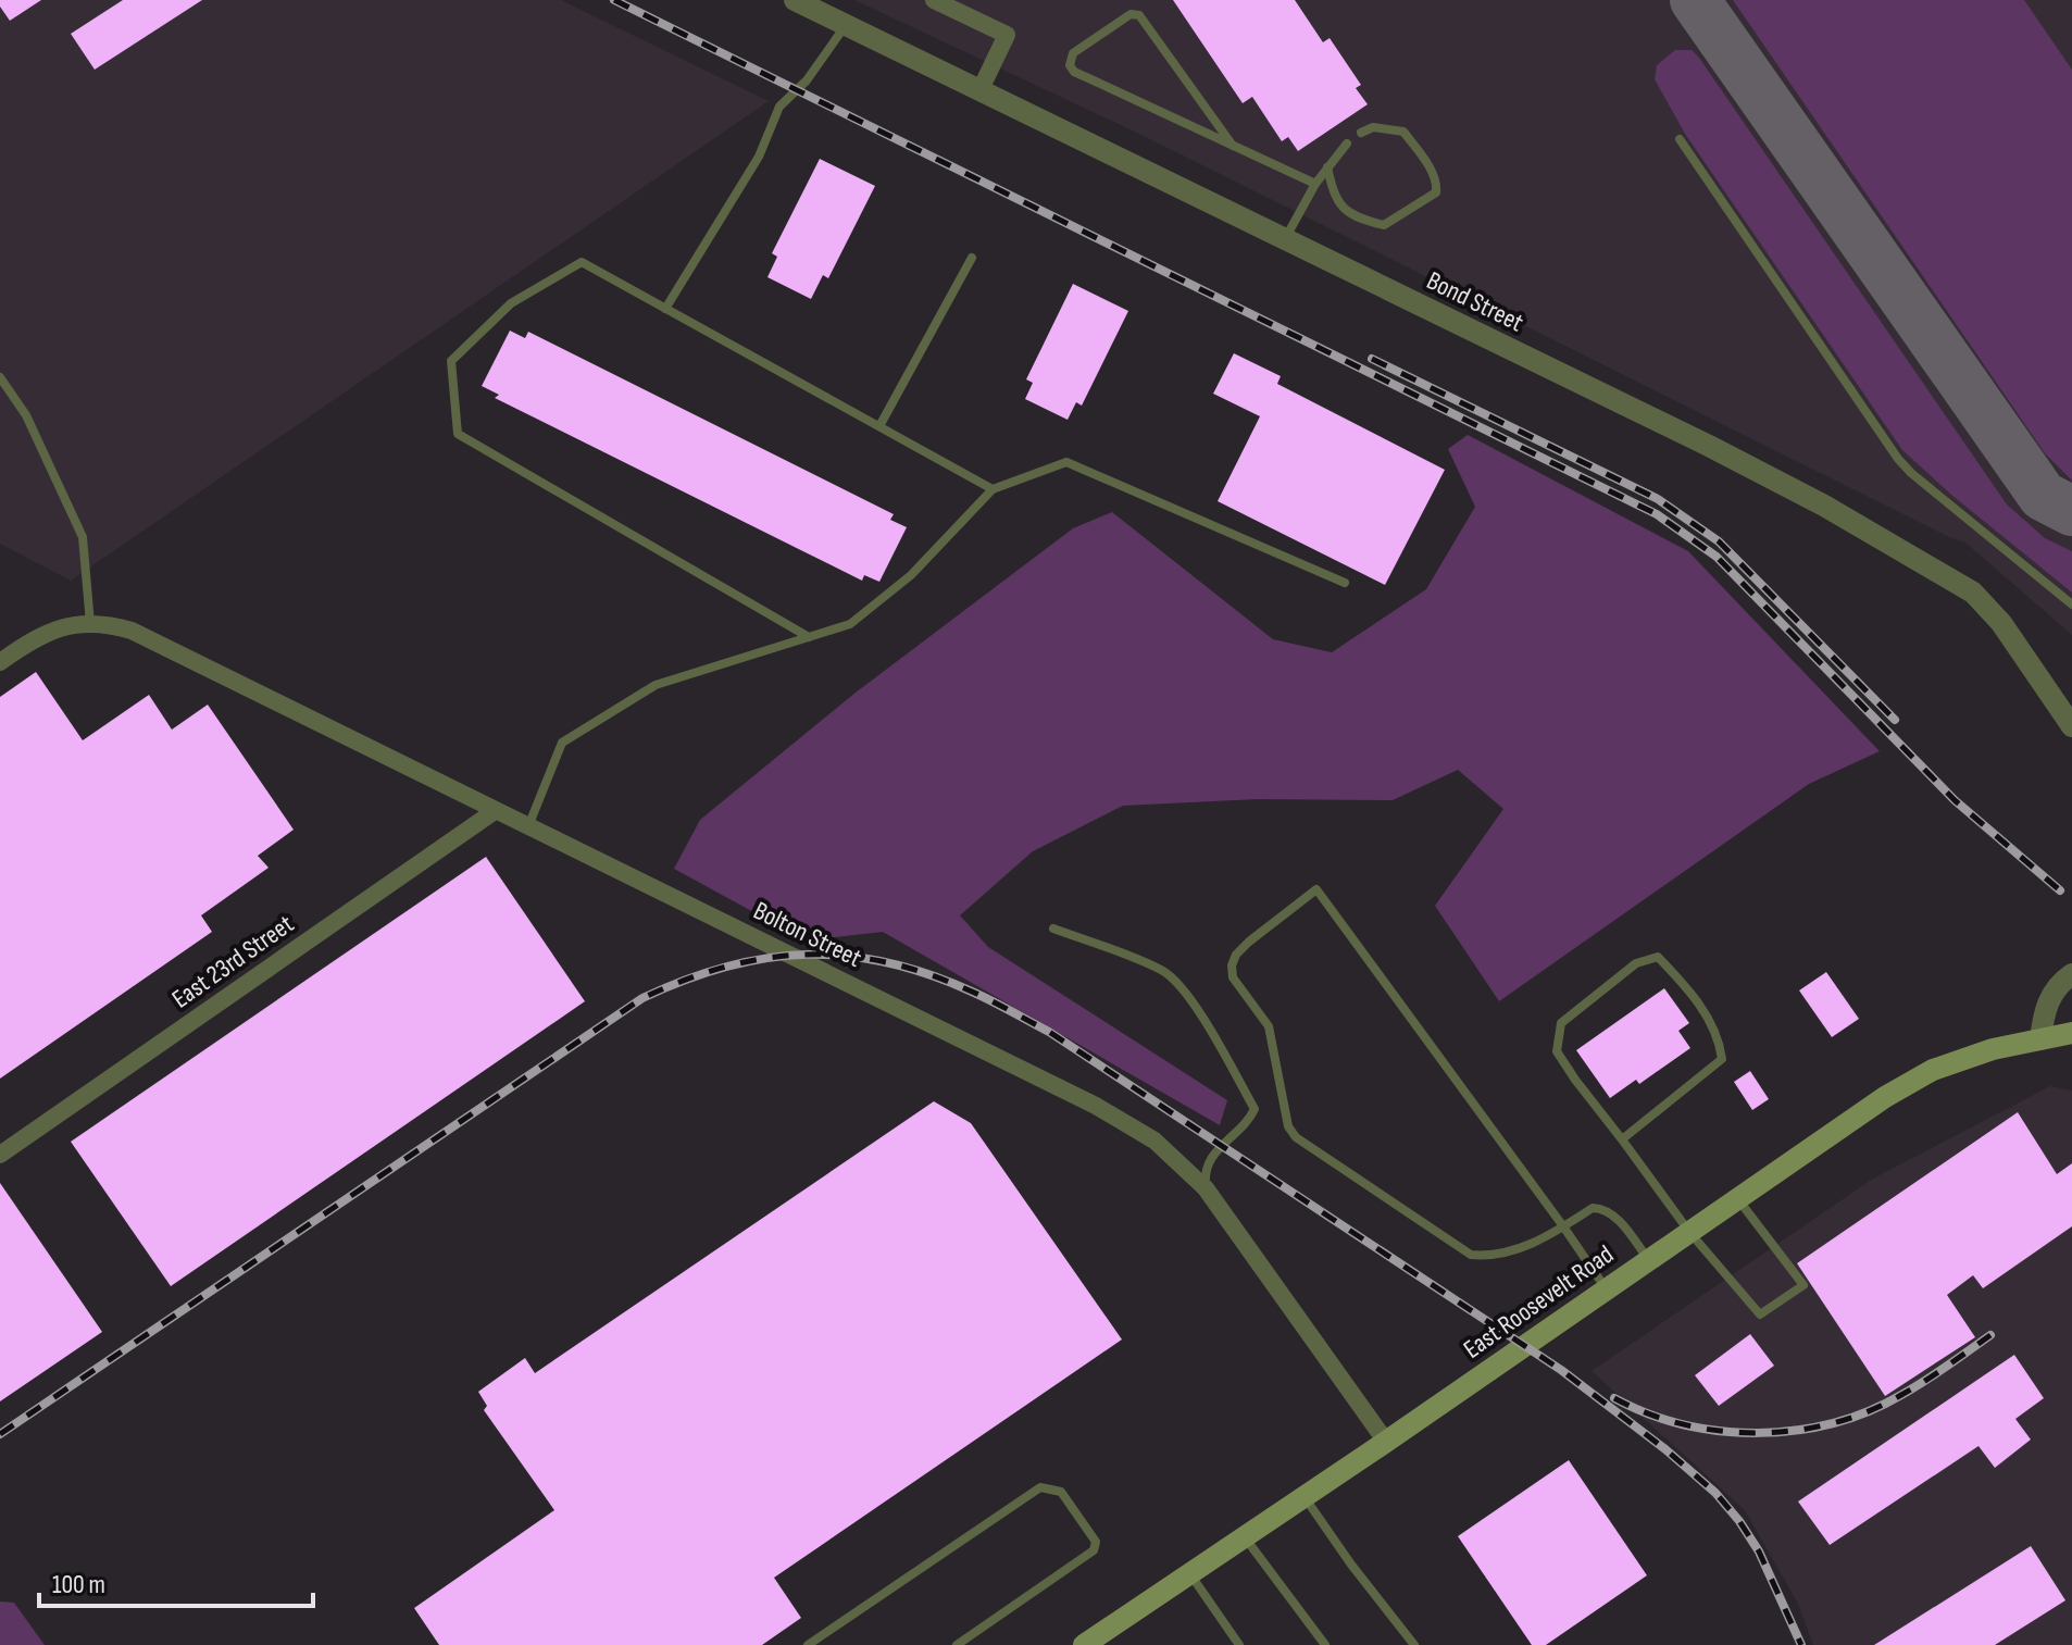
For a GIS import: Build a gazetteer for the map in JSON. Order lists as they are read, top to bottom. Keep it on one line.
{"streets":{"main road":["East Roosevelt Road"],"street":["Bond Street","Bolton Street","East 23rd Street"]},"crossings":[["Bolton Street","East 23rd Street"],["Bolton Street","East Roosevelt Road"]],"scale_bar":"100 m"}
